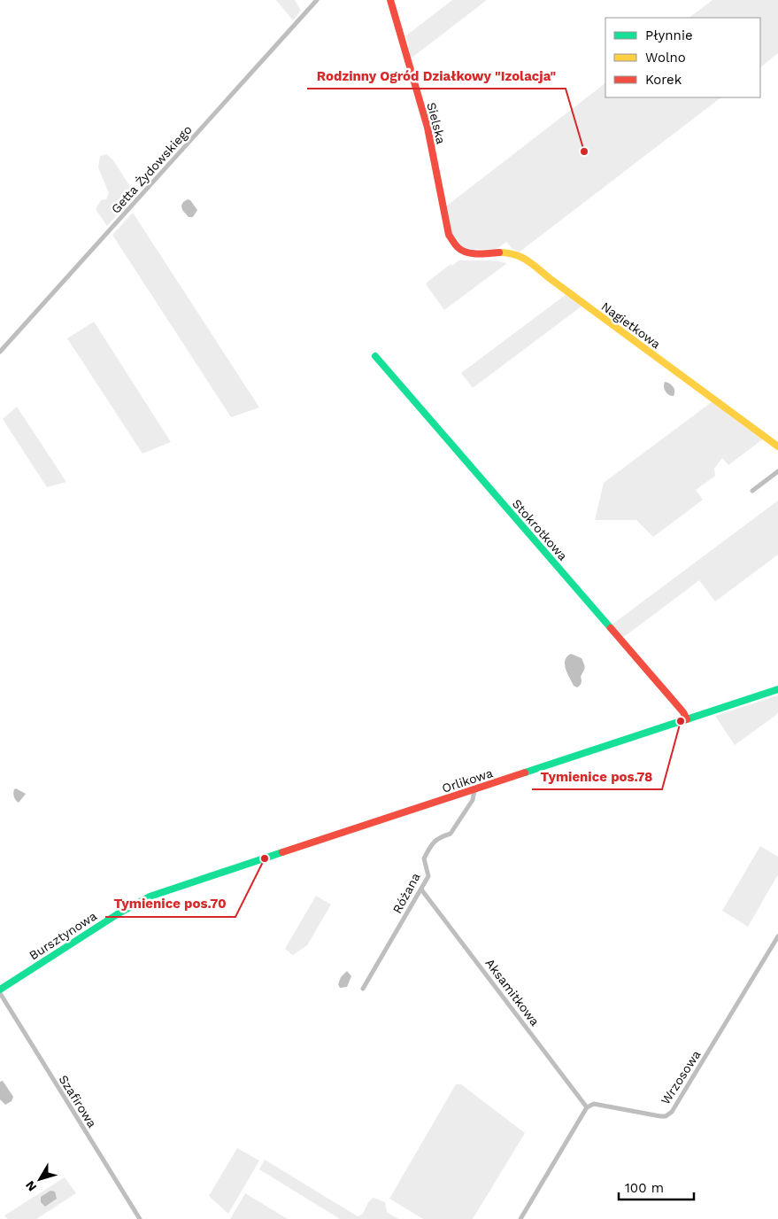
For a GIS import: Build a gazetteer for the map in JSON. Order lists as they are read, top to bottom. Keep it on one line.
{"streets":{"street":["Sielska","Getta Żydowskiego","Nagietkowa","Stokrotkowa","Orlikowa","Różana","Bursztynowa","Aksamitkowa","Wrzosowa","Szafirowa"]},"crossings":[["Sielska","Nagietkowa"],["Stokrotkowa","Orlikowa"],["Orlikowa","Różana"],["Orlikowa","Bursztynowa"],["Różana","Aksamitkowa"],["Aksamitkowa","Wrzosowa"]],"places":["Rodzinny Ogród Działkowy \"Izolacja\"","Tymienice pos.78","Tymienice pos.70"],"legend":["Płynnie","Wolno","Korek"],"scale_bar":"100 m","north":"bottom left"}
